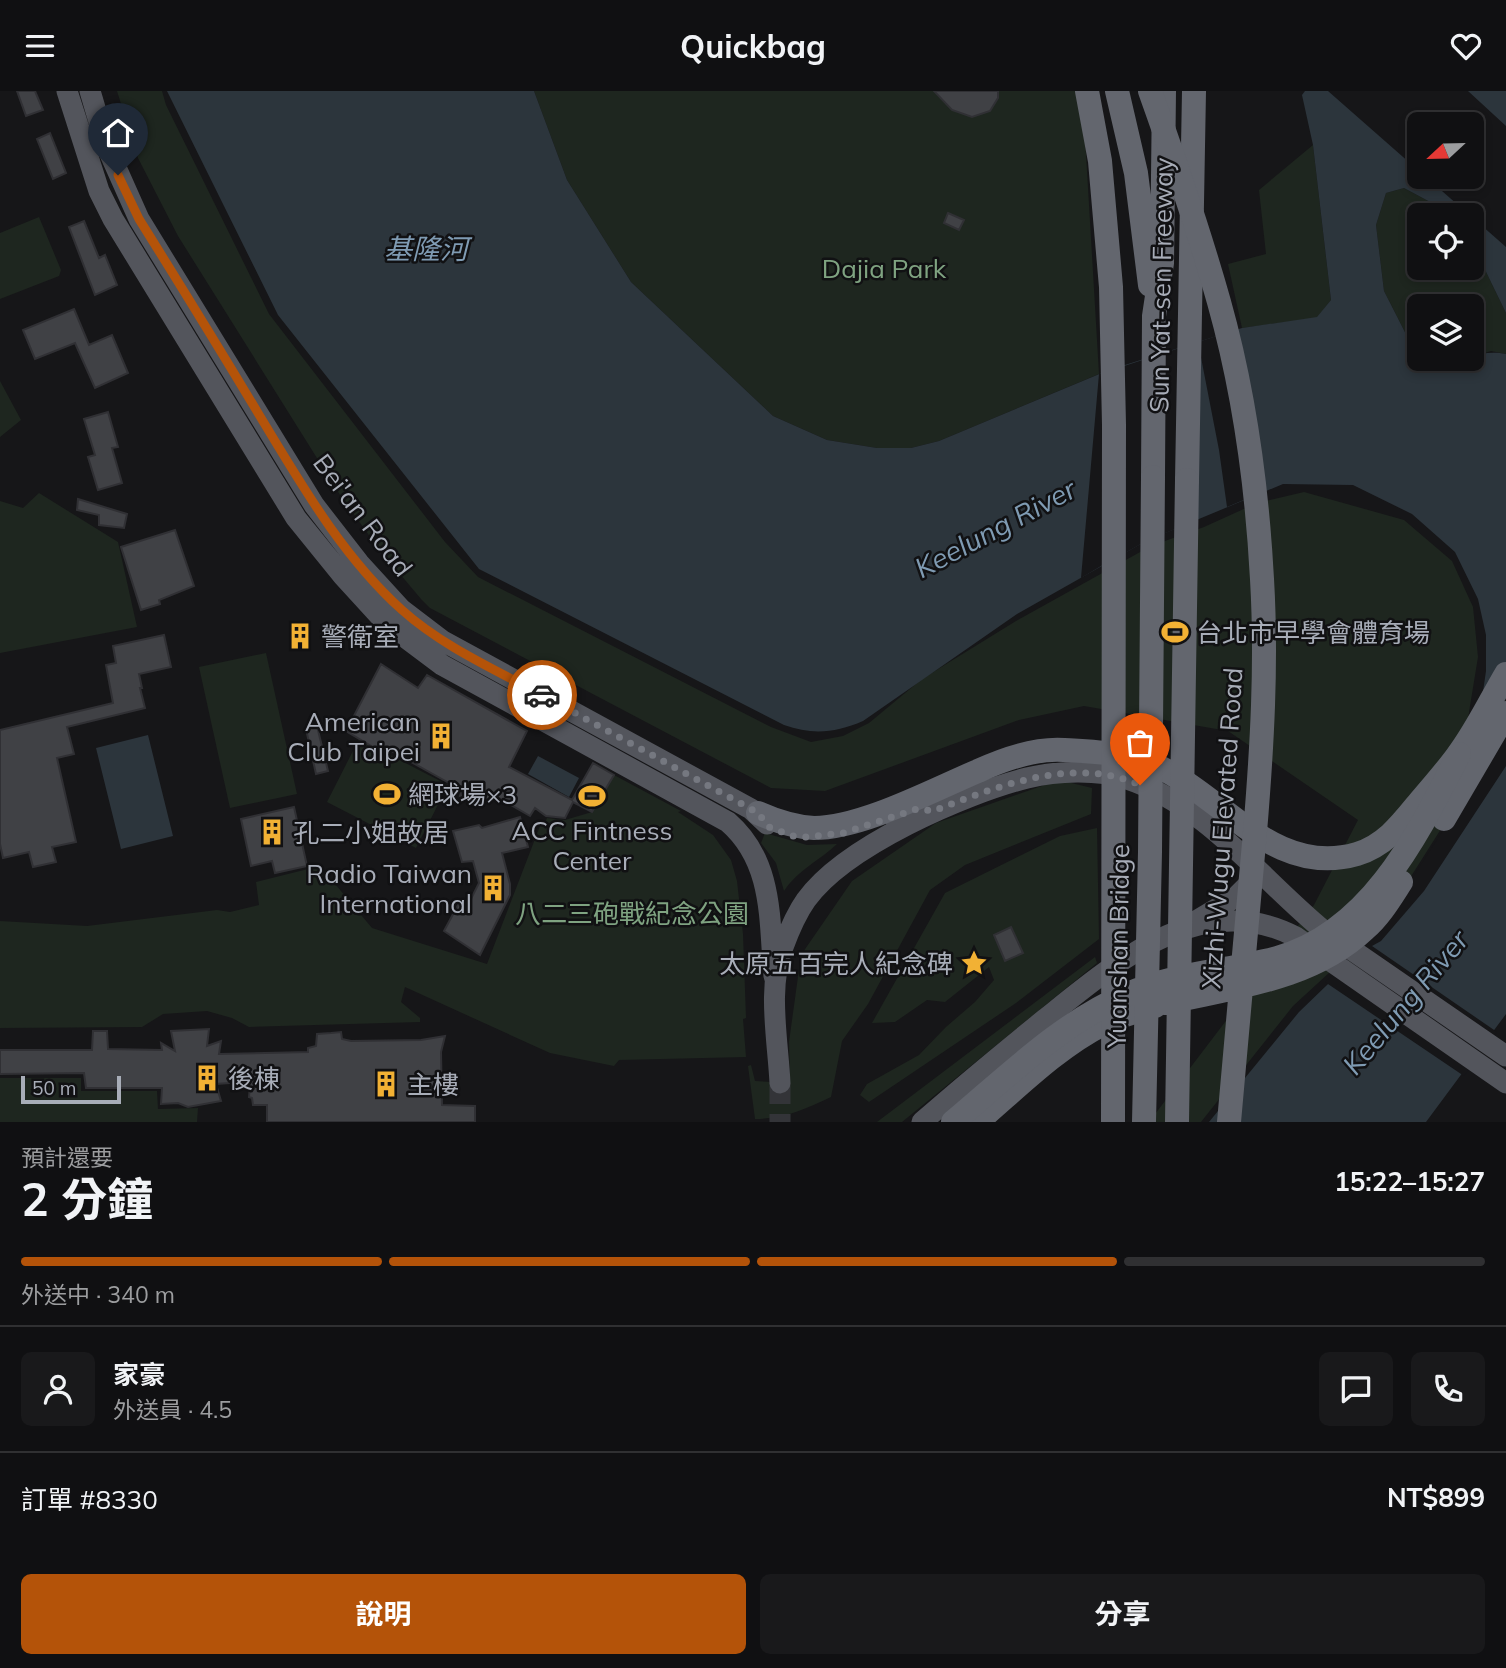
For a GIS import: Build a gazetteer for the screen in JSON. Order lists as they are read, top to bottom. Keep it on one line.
{"streets":{"highway":["Sun Yat-sen Freeway","Xizhi-Wugu Elevated Road","Yuanshan Bridge"],"main road":["Bei'an Road"]},"crossings":[["Sun Yat-sen Freeway","Yuanshan Bridge"]],"water":["基隆河","Keelung River"],"parks":["Dajia Park","八二三砲戰紀念公園"],"places":{"sports":["台北市早學會體育場","網球場×3","ACC Fintness Center"],"building":["警衛室","American Club Taipei","孔二小姐故居","Radio Taiwan International","後棟","主樓"],"place":["太原五百完人紀念碑"]},"scale_bar":"50 m","north":"left","page":{"header":"Quickbag","scale":"50 m","heading":["2 分鐘","預計還要","15:22–15:27"],"panel":["家豪","外送員 · 4.5","訂單 #8330","NT$899"],"bar":"外送中 · 340 m","buttons":["說明","分享"]}}
